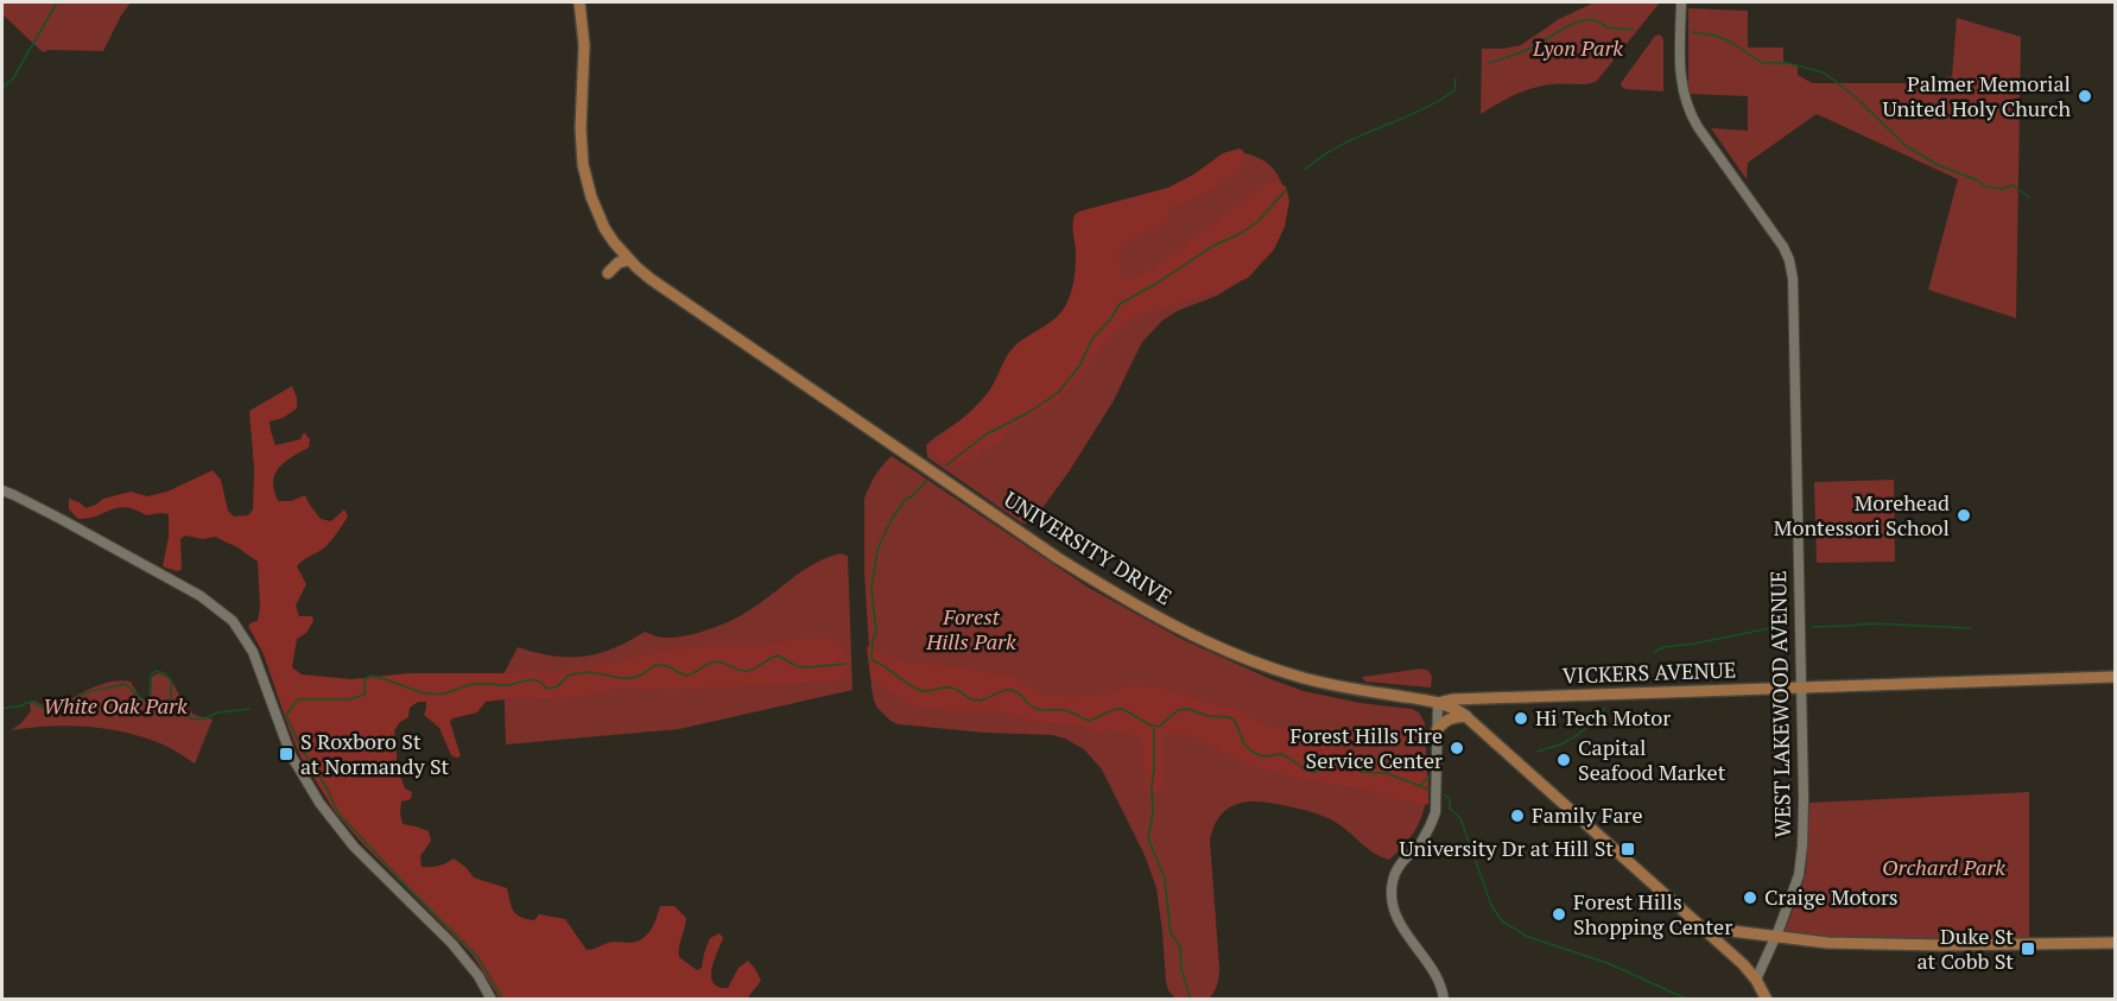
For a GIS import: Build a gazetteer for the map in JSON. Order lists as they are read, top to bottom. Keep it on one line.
{"streets":{"main road":["UNIVERSITY DRIVE","VICKERS AVENUE"],"street":["WEST LAKEWOOD AVENUE"]},"crossings":[["UNIVERSITY DRIVE","VICKERS AVENUE"],["UNIVERSITY DRIVE","WEST LAKEWOOD AVENUE"],["VICKERS AVENUE","WEST LAKEWOOD AVENUE"]],"parks":["Lyon Park","Forest Hills Park","White Oak Park","Orchard Park"],"places":{"other":["Palmer Memorial United Holy Church","Morehead Montessori School","Hi Tech Motor","Forest Hills Tire Service Center","Capital Seafood Market","Family Fare","Craige Motors","Forest Hills Shopping Center"],"transit":["S Roxboro St at Normandy St","University Dr at Hill St","Duke St at Cobb St"]}}
